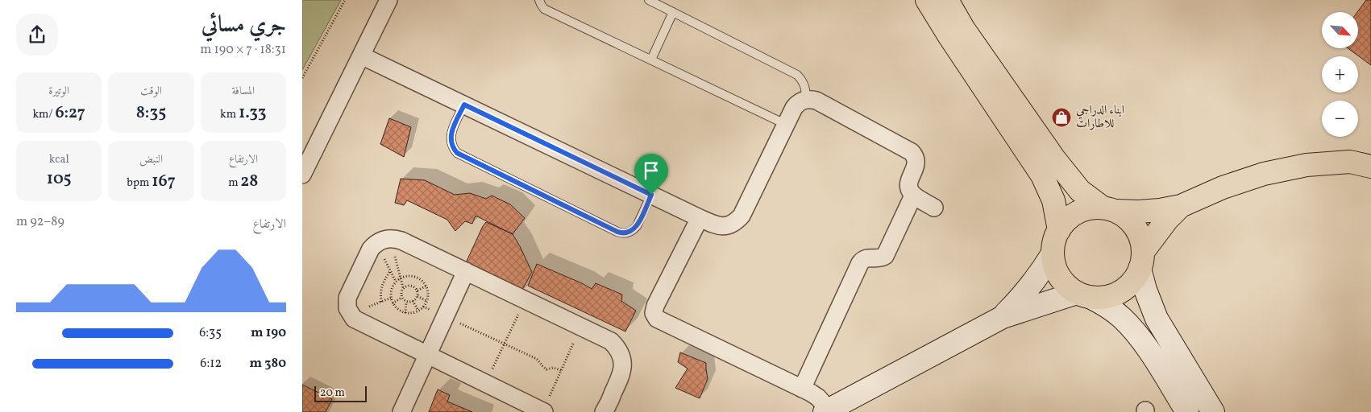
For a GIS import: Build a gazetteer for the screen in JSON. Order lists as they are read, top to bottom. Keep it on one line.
{"places":{"shop":["ابناء الدراجي للاطارات"]},"scale_bar":"20 m","north":"bottom right","page":{"heading":["جري مسائي","18:31 · 7 × 190 m"],"map_buttons":["+","−"],"stats":[["المسافة","1.33 km"],["الوقت","8:35"],["الوتيرة","6:27 /km"],["الارتفاع","28 m"],["النبض","167 bpm"],["kcal","105"]],"chart":["الارتفاع","89–92 m"],"list":[{"name":"190 m","note":"6:35"},{"name":"380 m","note":"6:12"}],"scale":"20 m"}}
